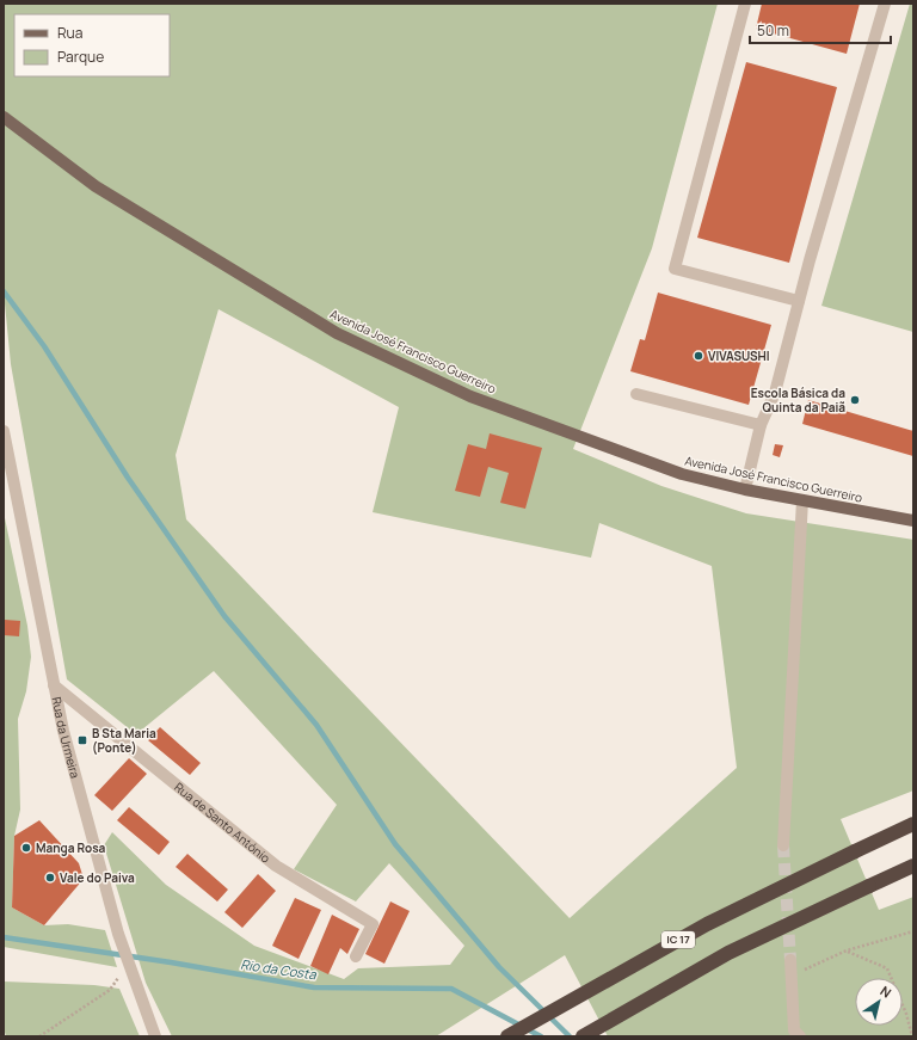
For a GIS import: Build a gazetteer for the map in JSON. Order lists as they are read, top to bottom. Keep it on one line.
{"streets":{"highway":["IC 17"],"main road":["Avenida José Francisco Guerreiro"],"street":["Rua da Urmeira","Rua de Santo António"]},"crossings":[["Rua da Urmeira","Rua de Santo António"]],"water":["Rio da Costa"],"places":{"other":["VIVASUSHI","Escola Básica da Quinta da Paiã","Manga Rosa","Vale do Paiva"],"transit":["B Sta Maria (Ponte)"]},"legend":["Rua","Parque"],"scale_bar":"50 m","north":"top right"}
